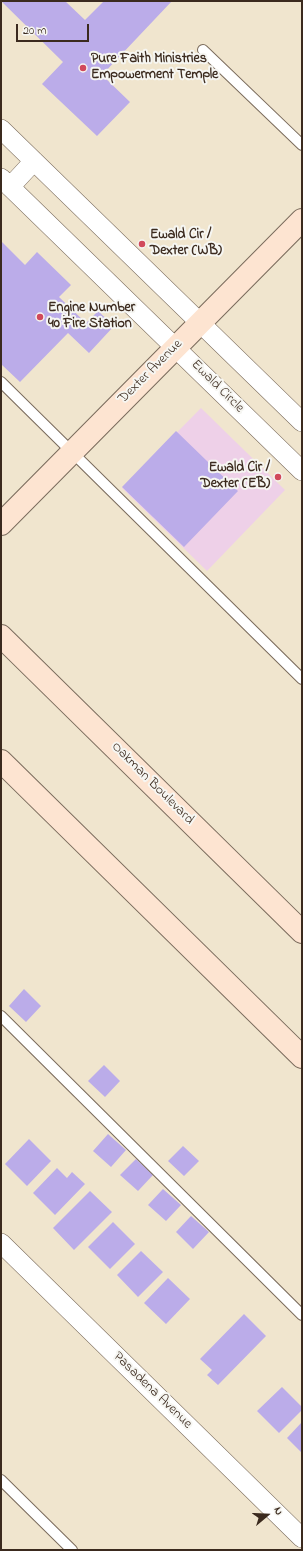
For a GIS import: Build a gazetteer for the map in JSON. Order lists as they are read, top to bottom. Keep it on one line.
{"streets":{"street":["Dexter Avenue","Ewald Circle","Oakman Boulevard","Pasadena Avenue"]},"crossings":[["Dexter Avenue","Ewald Circle"]],"places":["Pure Faith Ministries Empowerment Temple","Ewald Cir / Dexter (WB)","Engine Number 40 Fire Station","Ewald Cir / Dexter (EB)"],"scale_bar":"20 m","north":"right"}
